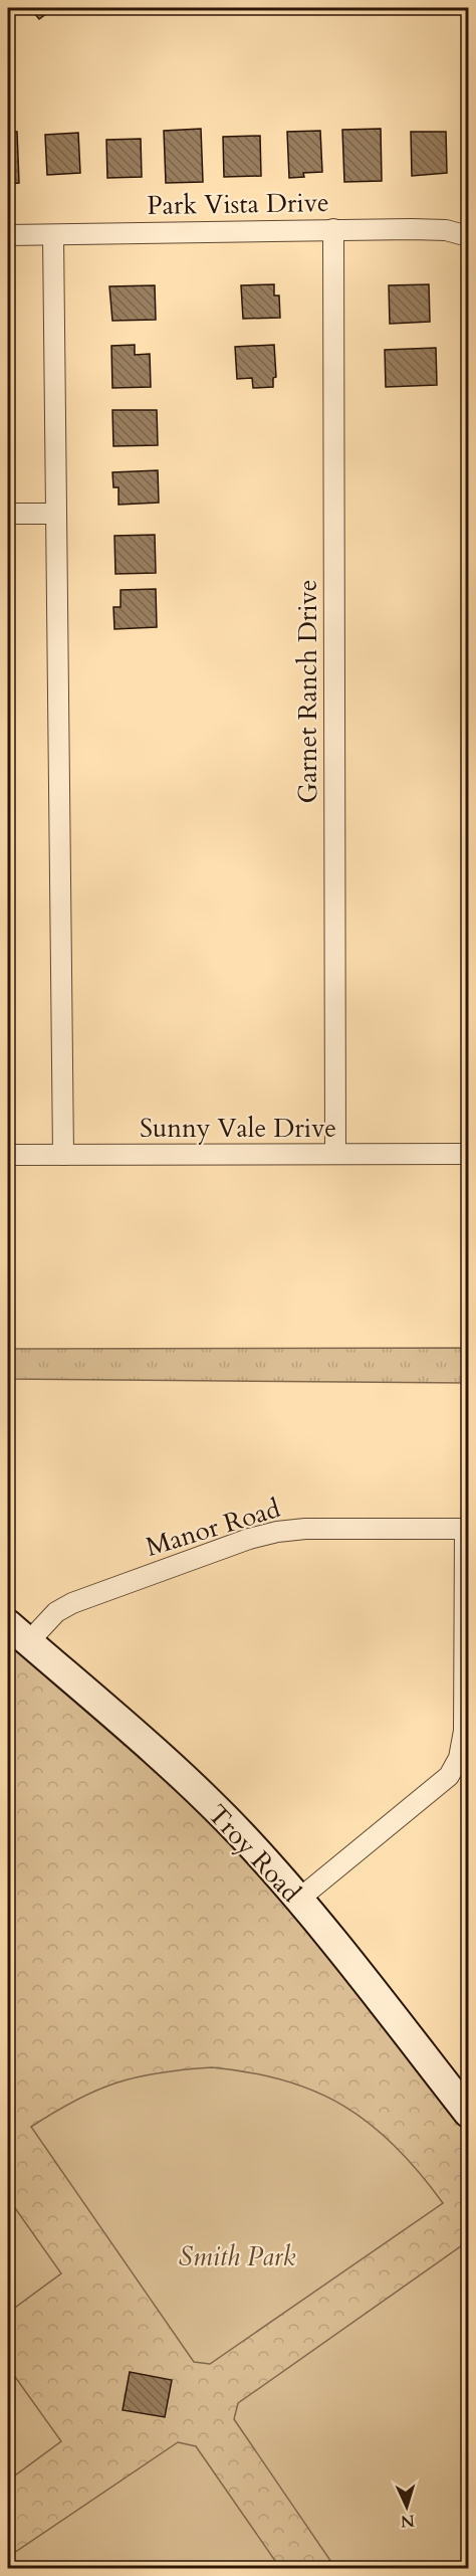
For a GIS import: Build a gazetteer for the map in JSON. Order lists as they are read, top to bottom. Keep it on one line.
{"streets":{"street":["Park Vista Drive","Garnet Ranch Drive","Sunny Vale Drive","Manor Road","Troy Road"]},"crossings":[["Park Vista Drive","Garnet Ranch Drive"],["Garnet Ranch Drive","Sunny Vale Drive"],["Manor Road","Troy Road"]],"parks":["Smith Park"],"north":"bottom"}
